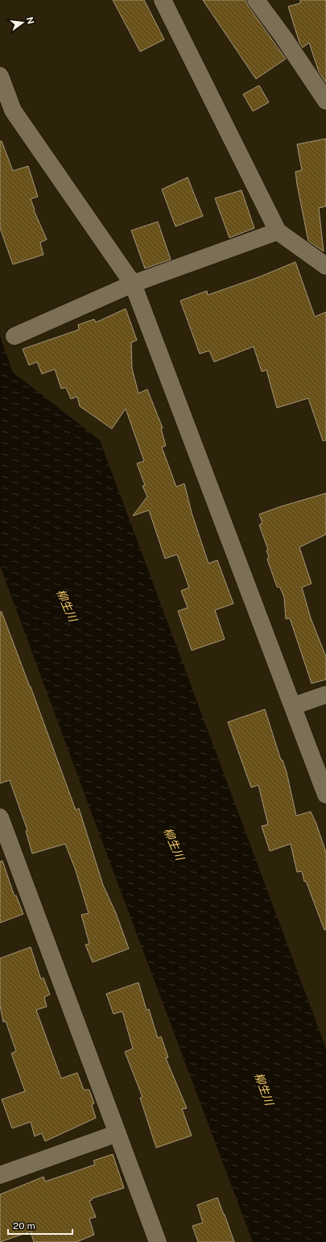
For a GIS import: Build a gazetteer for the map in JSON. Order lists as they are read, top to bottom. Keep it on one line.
{"water":["柳生川"],"scale_bar":"20 m","north":"right"}
